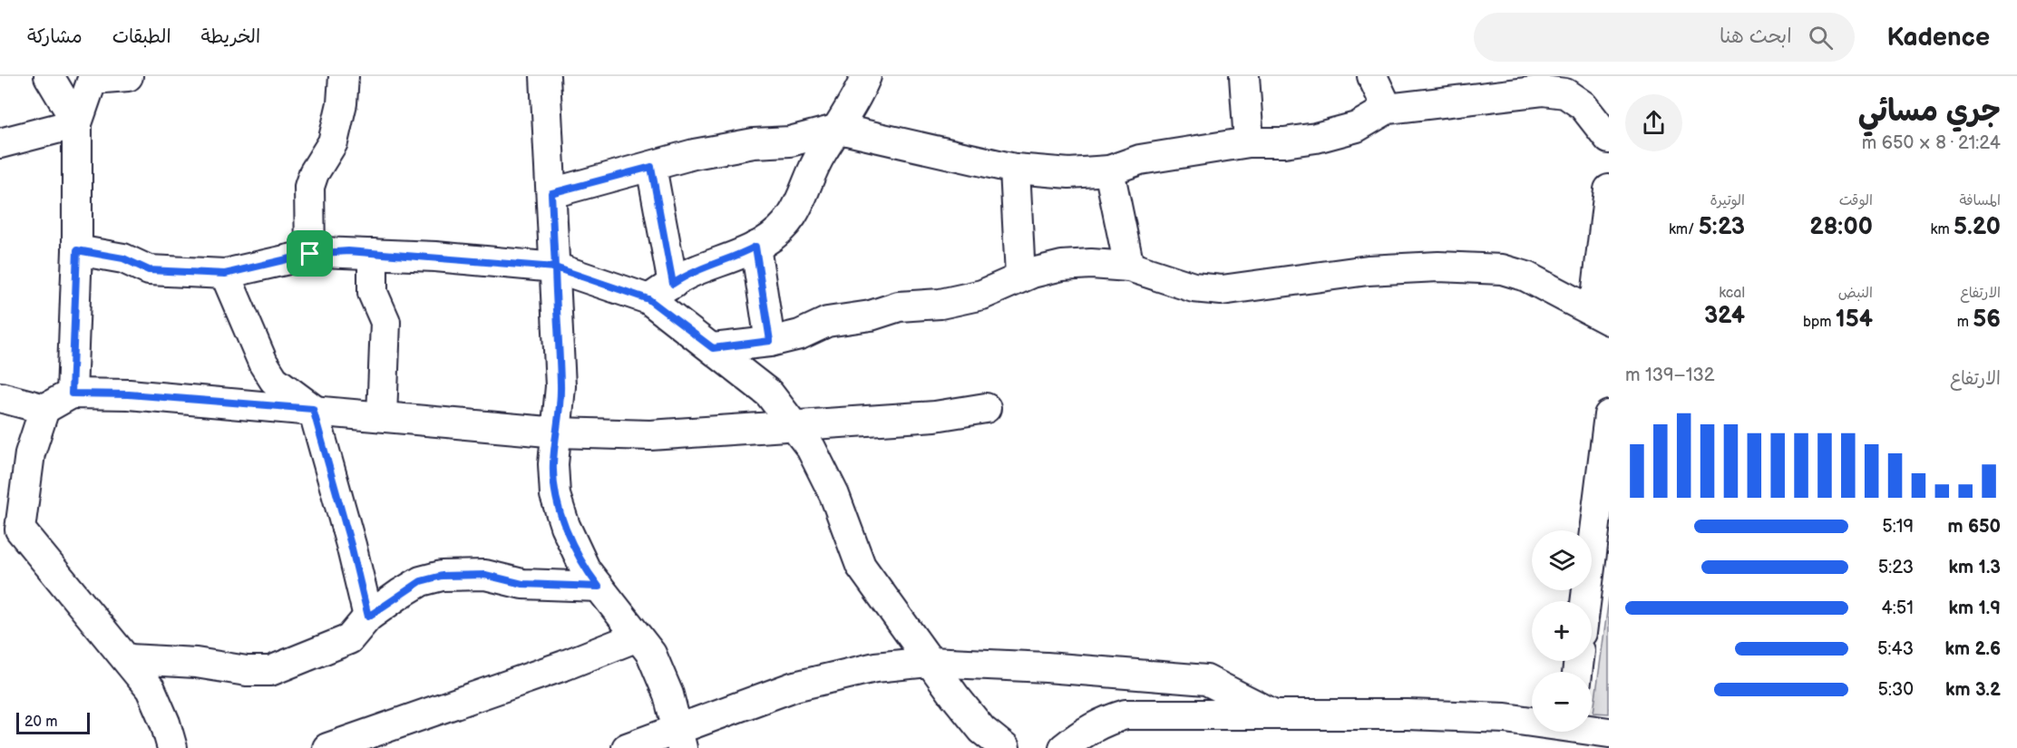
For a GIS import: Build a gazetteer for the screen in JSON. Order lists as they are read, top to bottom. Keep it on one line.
{"scale_bar":"20 m","page":{"header":"Kadence","search":"ابحث هنا","nav":["الخريطة","الطبقات","مشاركة"],"heading":["جري مسائي","21:24 · 8 × 650 m"],"stats":[["المسافة","5.20 km"],["الوقت","28:00"],["الوتيرة","5:23 /km"],["الارتفاع","56 m"],["النبض","154 bpm"],["kcal","324"]],"chart":["الارتفاع","132–139 m"],"list":[{"name":"650 m","note":"5:19"},{"name":"1.3 km","note":"5:23"},{"name":"1.9 km","note":"4:51"},{"name":"2.6 km","note":"5:43"},{"name":"3.2 km","note":"5:30"}],"map_buttons":["+","−"],"scale":"20 m"}}
